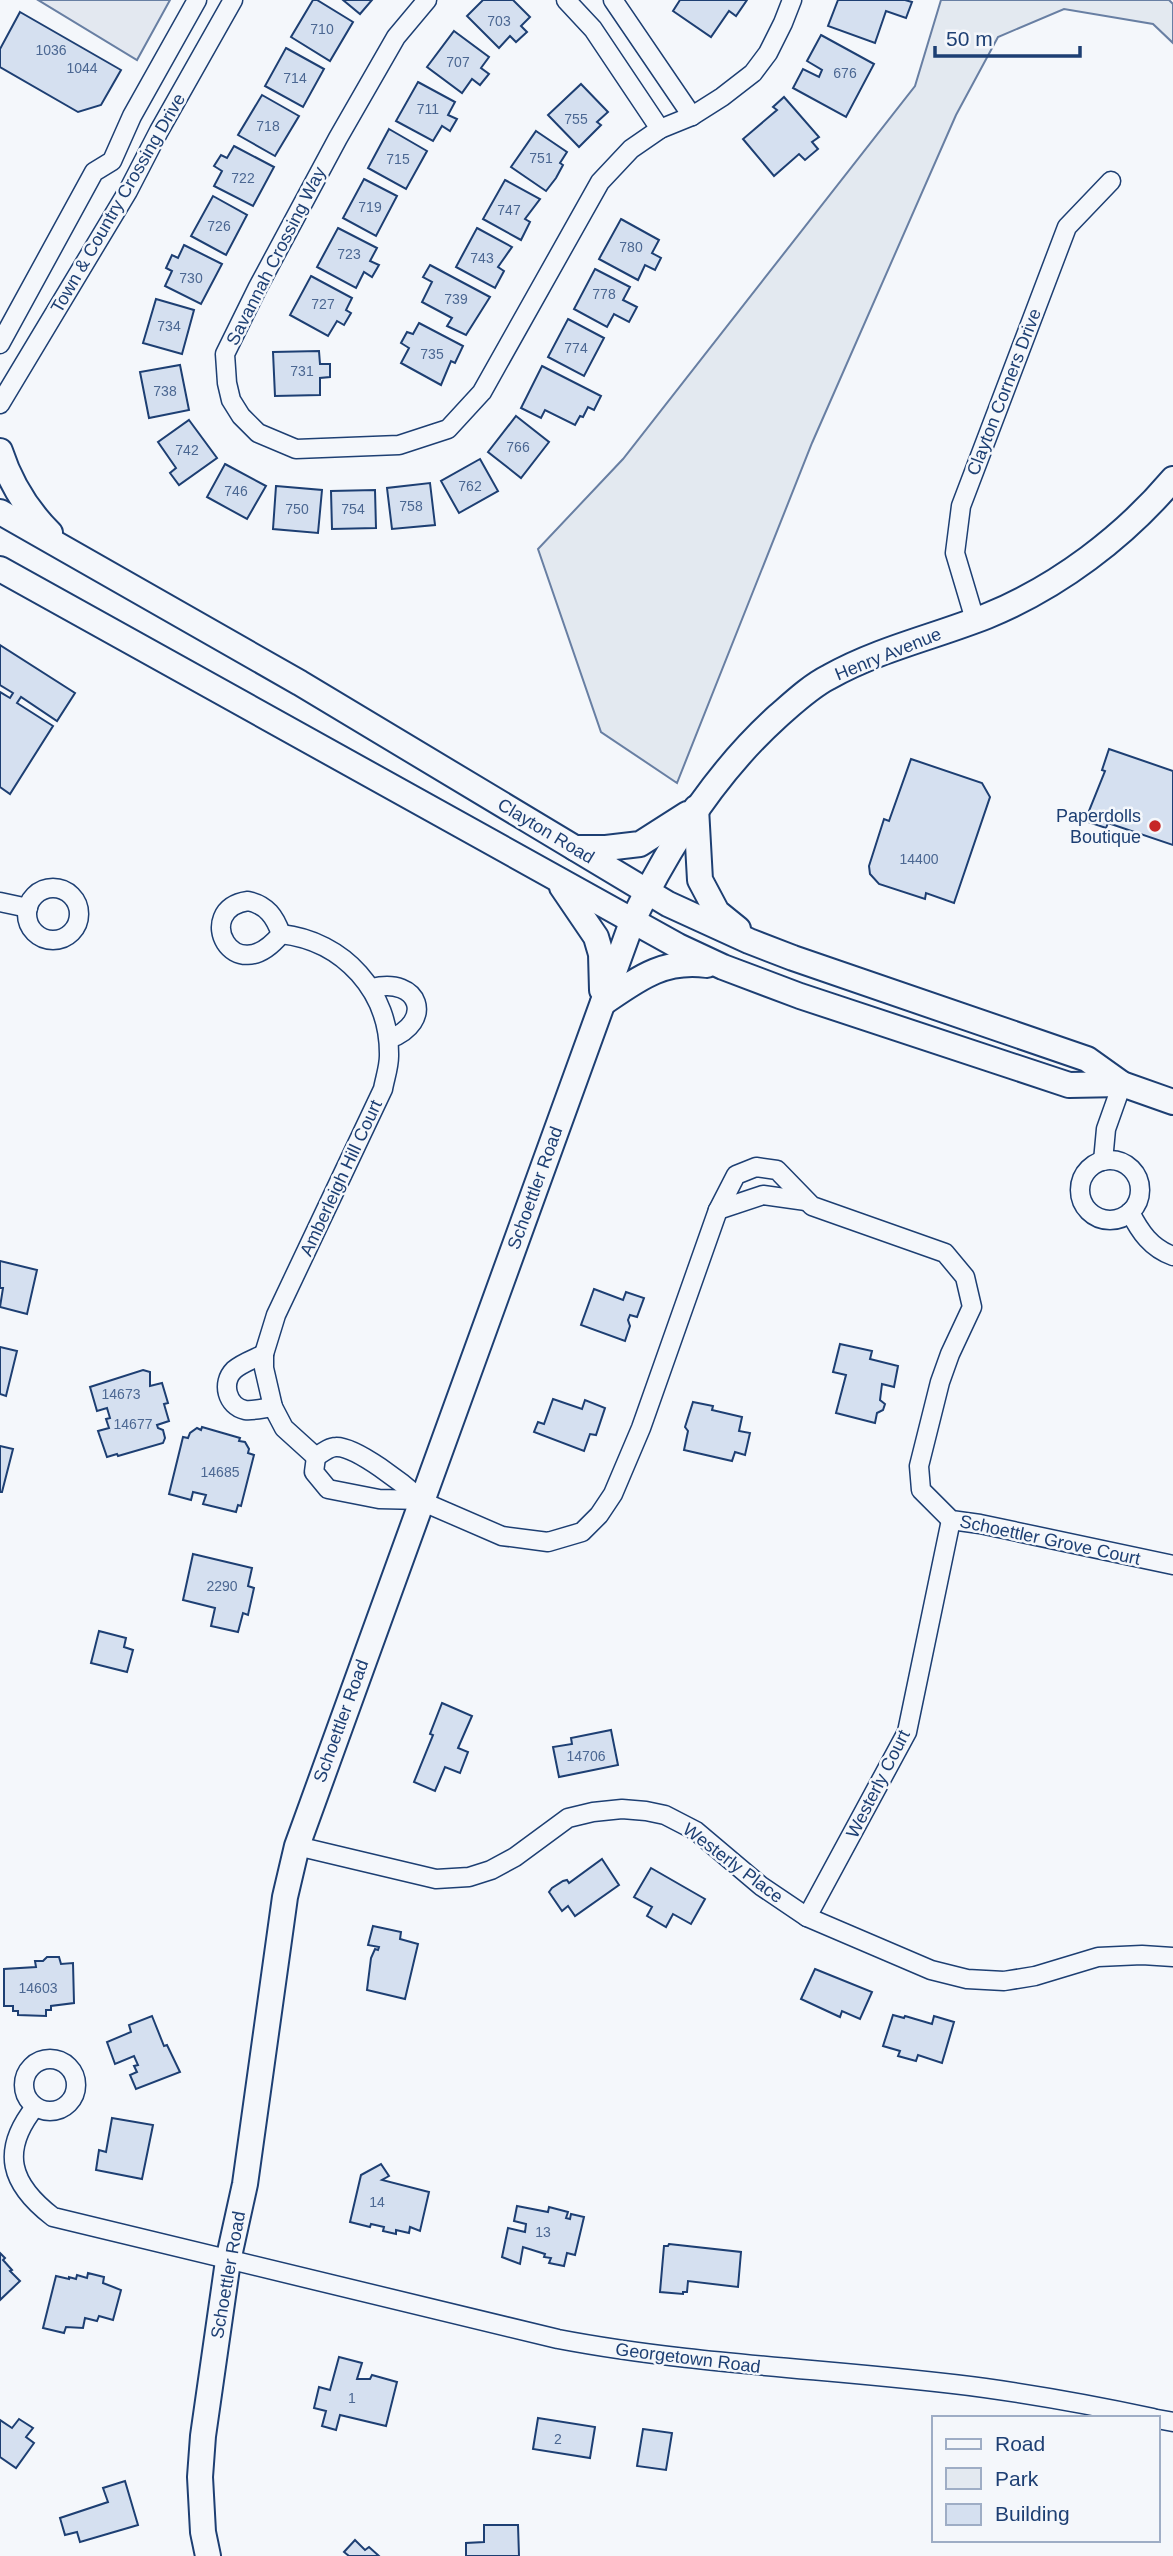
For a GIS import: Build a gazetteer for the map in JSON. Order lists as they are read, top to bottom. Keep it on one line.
{"streets":{"main road":["Henry Avenue","Clayton Road","Schoettler Road"],"street":["Town & Country Crossing Drive","Savannah Crossing Way","Clayton Corners Drive","Amberleigh Hill Court","Schoettler Grove Court","Westerly Court","Westerly Place","Georgetown Road"]},"crossings":[["Clayton Corners Drive","Henry Avenue"],["Henry Avenue","Clayton Road"],["Henry Avenue","Schoettler Road"],["Clayton Road","Schoettler Road"],["Amberleigh Hill Court","Schoettler Road"],["Amberleigh Hill Court","Schoettler Grove Court"],["Schoettler Road","Schoettler Grove Court"],["Schoettler Road","Westerly Place"],["Schoettler Road","Georgetown Road"],["Schoettler Grove Court","Westerly Court"],["Westerly Court","Westerly Place"]],"places":["Paperdolls Boutique"],"house_numbers":["703","710","1036","707","1044","676","714","711","755","718","751","715","722","719","747","726","780","723","743","730","778","739","727","734","774","735","731","738","766","742","762","746","758","750","754","14400","14673","14677","14685","2290","14706","14603","14","13","1","2"],"legend":["Road","Park","Building"],"scale_bar":"50 m"}
